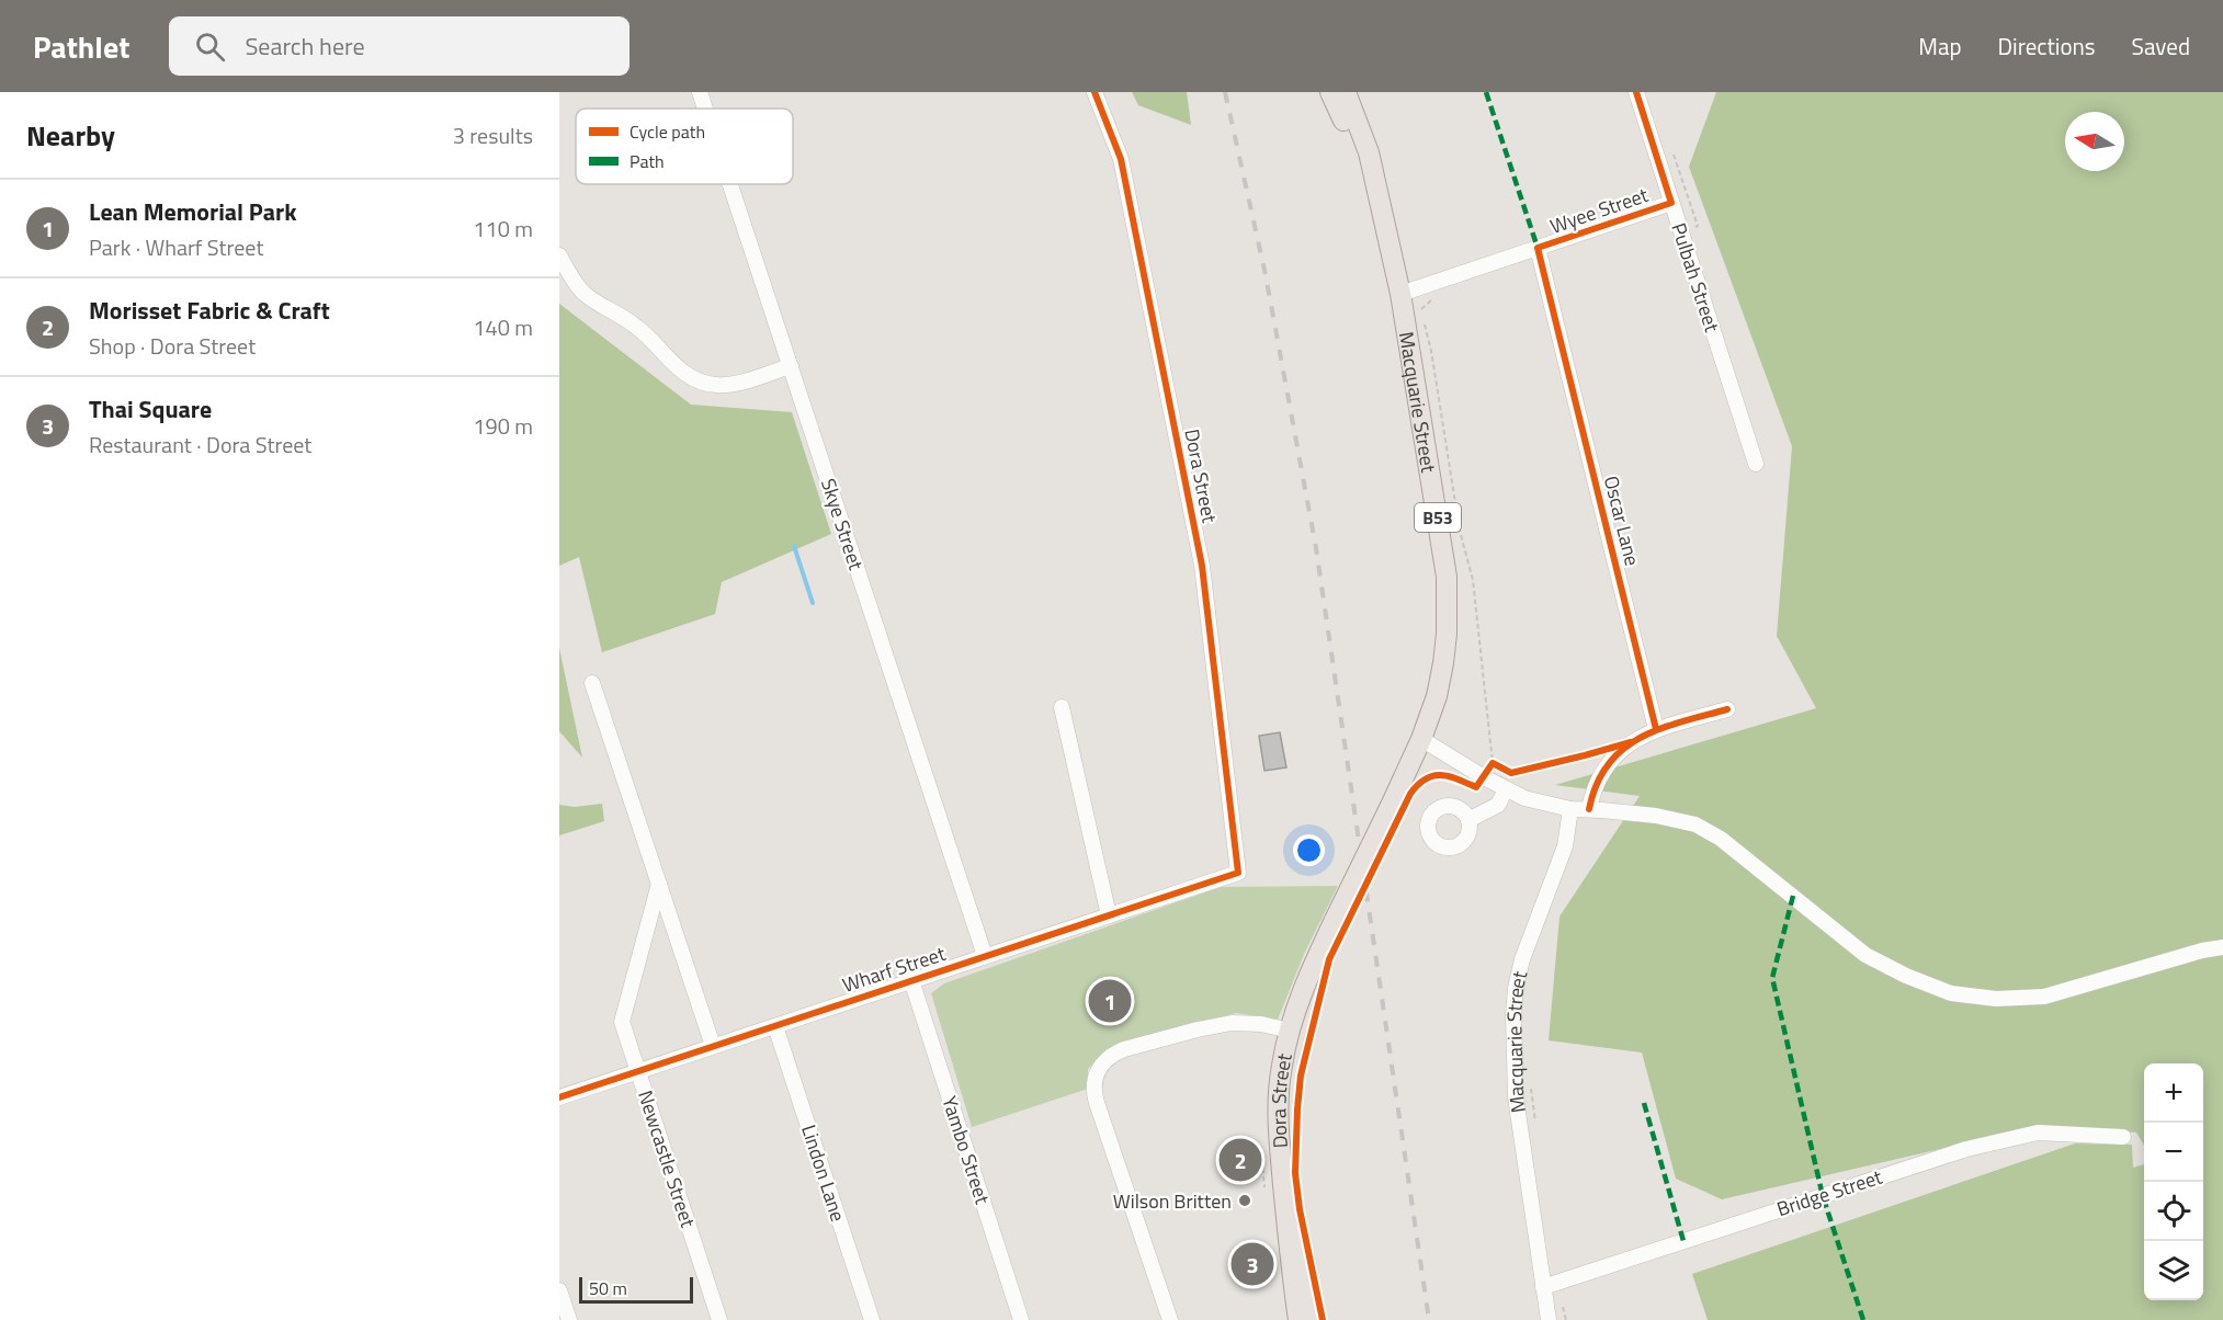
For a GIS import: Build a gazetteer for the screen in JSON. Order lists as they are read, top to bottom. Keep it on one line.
{"streets":{"main road":["Macquarie Street","Dora Street","B53"],"street":["Wyee Street","Pulbah Street","Oscar Lane","Skye Street","Wharf Street","Yambo Street","Newcastle Street","Lindon Lane","Bridge Street"]},"crossings":[["Wyee Street","Pulbah Street"],["Wyee Street","Macquarie Street"],["Wyee Street","Oscar Lane"],["Macquarie Street","Dora Street"],["Macquarie Street","Bridge Street"],["Dora Street","Wharf Street"],["Skye Street","Wharf Street"],["Wharf Street","Yambo Street"],["Wharf Street","Newcastle Street"],["Wharf Street","Lindon Lane"]],"places":["Wilson Britten"],"legend":["Cycle path","Path"],"scale_bar":"50 m","north":"left","page":{"header":"Pathlet","search":"Search here","nav":["Map","Directions","Saved"],"heading":["Nearby","3 results"],"list":[{"mark":"1","name":"Lean Memorial Park","note":"Park · Wharf Street","value":"110 m"},{"mark":"2","name":"Morisset Fabric & Craft","note":"Shop · Dora Street","value":"140 m"},{"mark":"3","name":"Thai Square","note":"Restaurant · Dora Street","value":"190 m"}],"pins":["1","2","3"],"map_buttons":["+","−"],"scale":"50 m"}}
